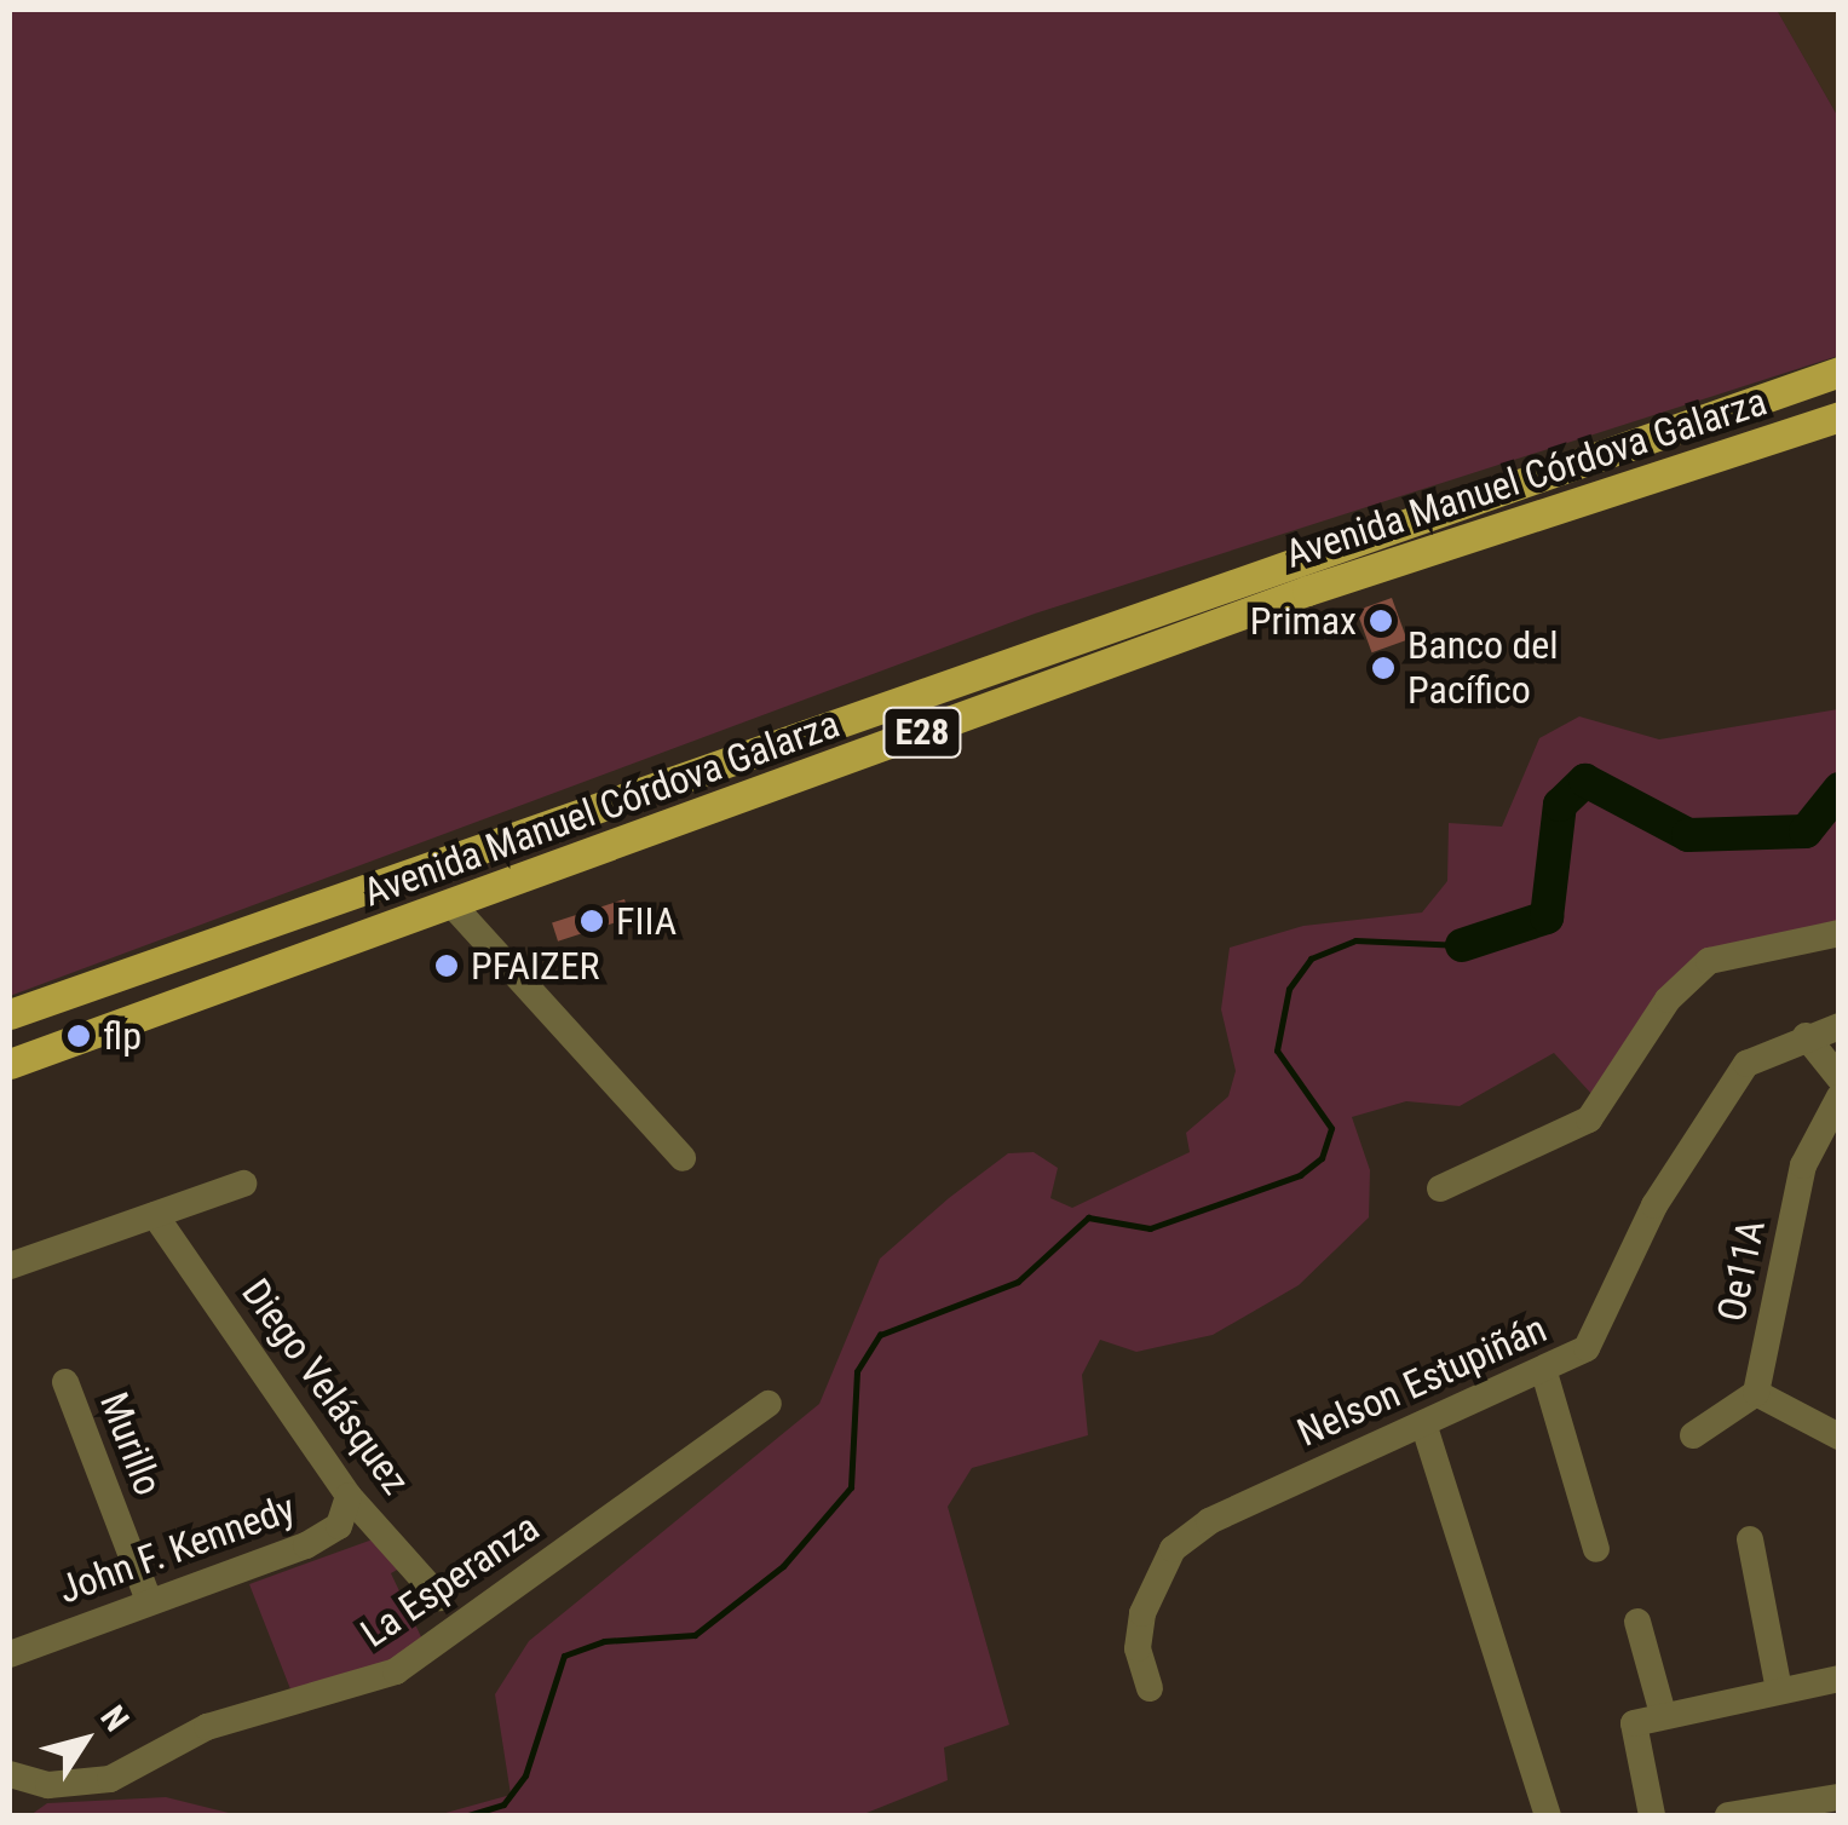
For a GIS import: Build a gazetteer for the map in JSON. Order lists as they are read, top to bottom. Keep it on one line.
{"streets":{"main road":["Avenida Manuel Córdova Galarza","E28"],"street":["Oe11A","Nelson Estupiñán","Diego Velásquez","Murillo","John F. Kennedy","La Esperanza"]},"crossings":[["Diego Velásquez","John F. Kennedy"],["Murillo","John F. Kennedy"]],"places":["Primax","Banco del Pacífico","FIIA","PFAIZER","flp"],"north":"top right"}
